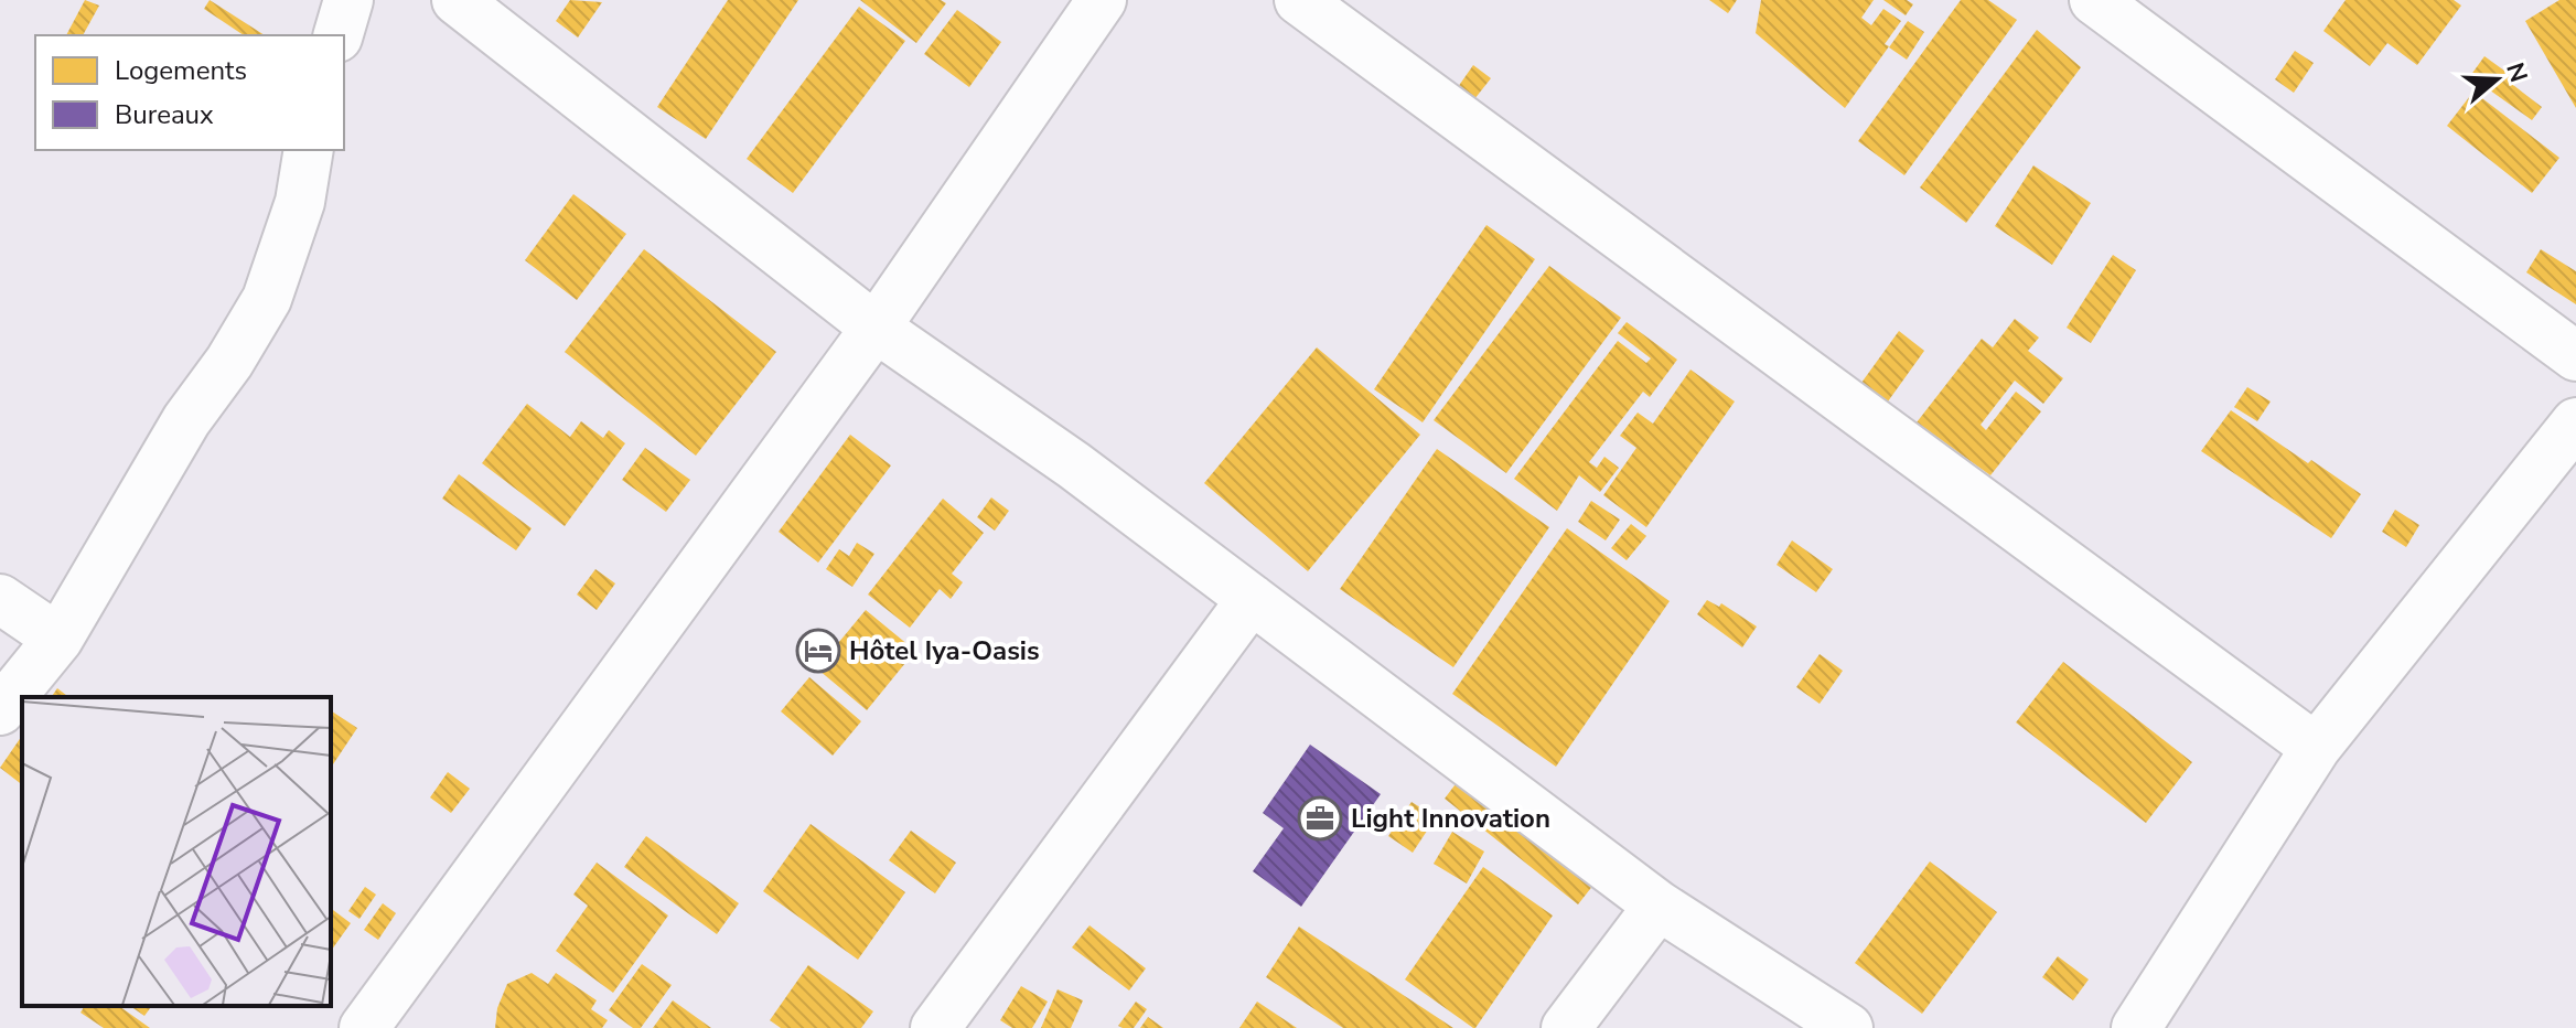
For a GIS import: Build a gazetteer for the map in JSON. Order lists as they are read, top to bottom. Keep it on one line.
{"places":{"hotel":["Hôtel Iya-Oasis"],"office":["Light Innovation"]},"legend":["Logements","Bureaux"],"north":"right"}
